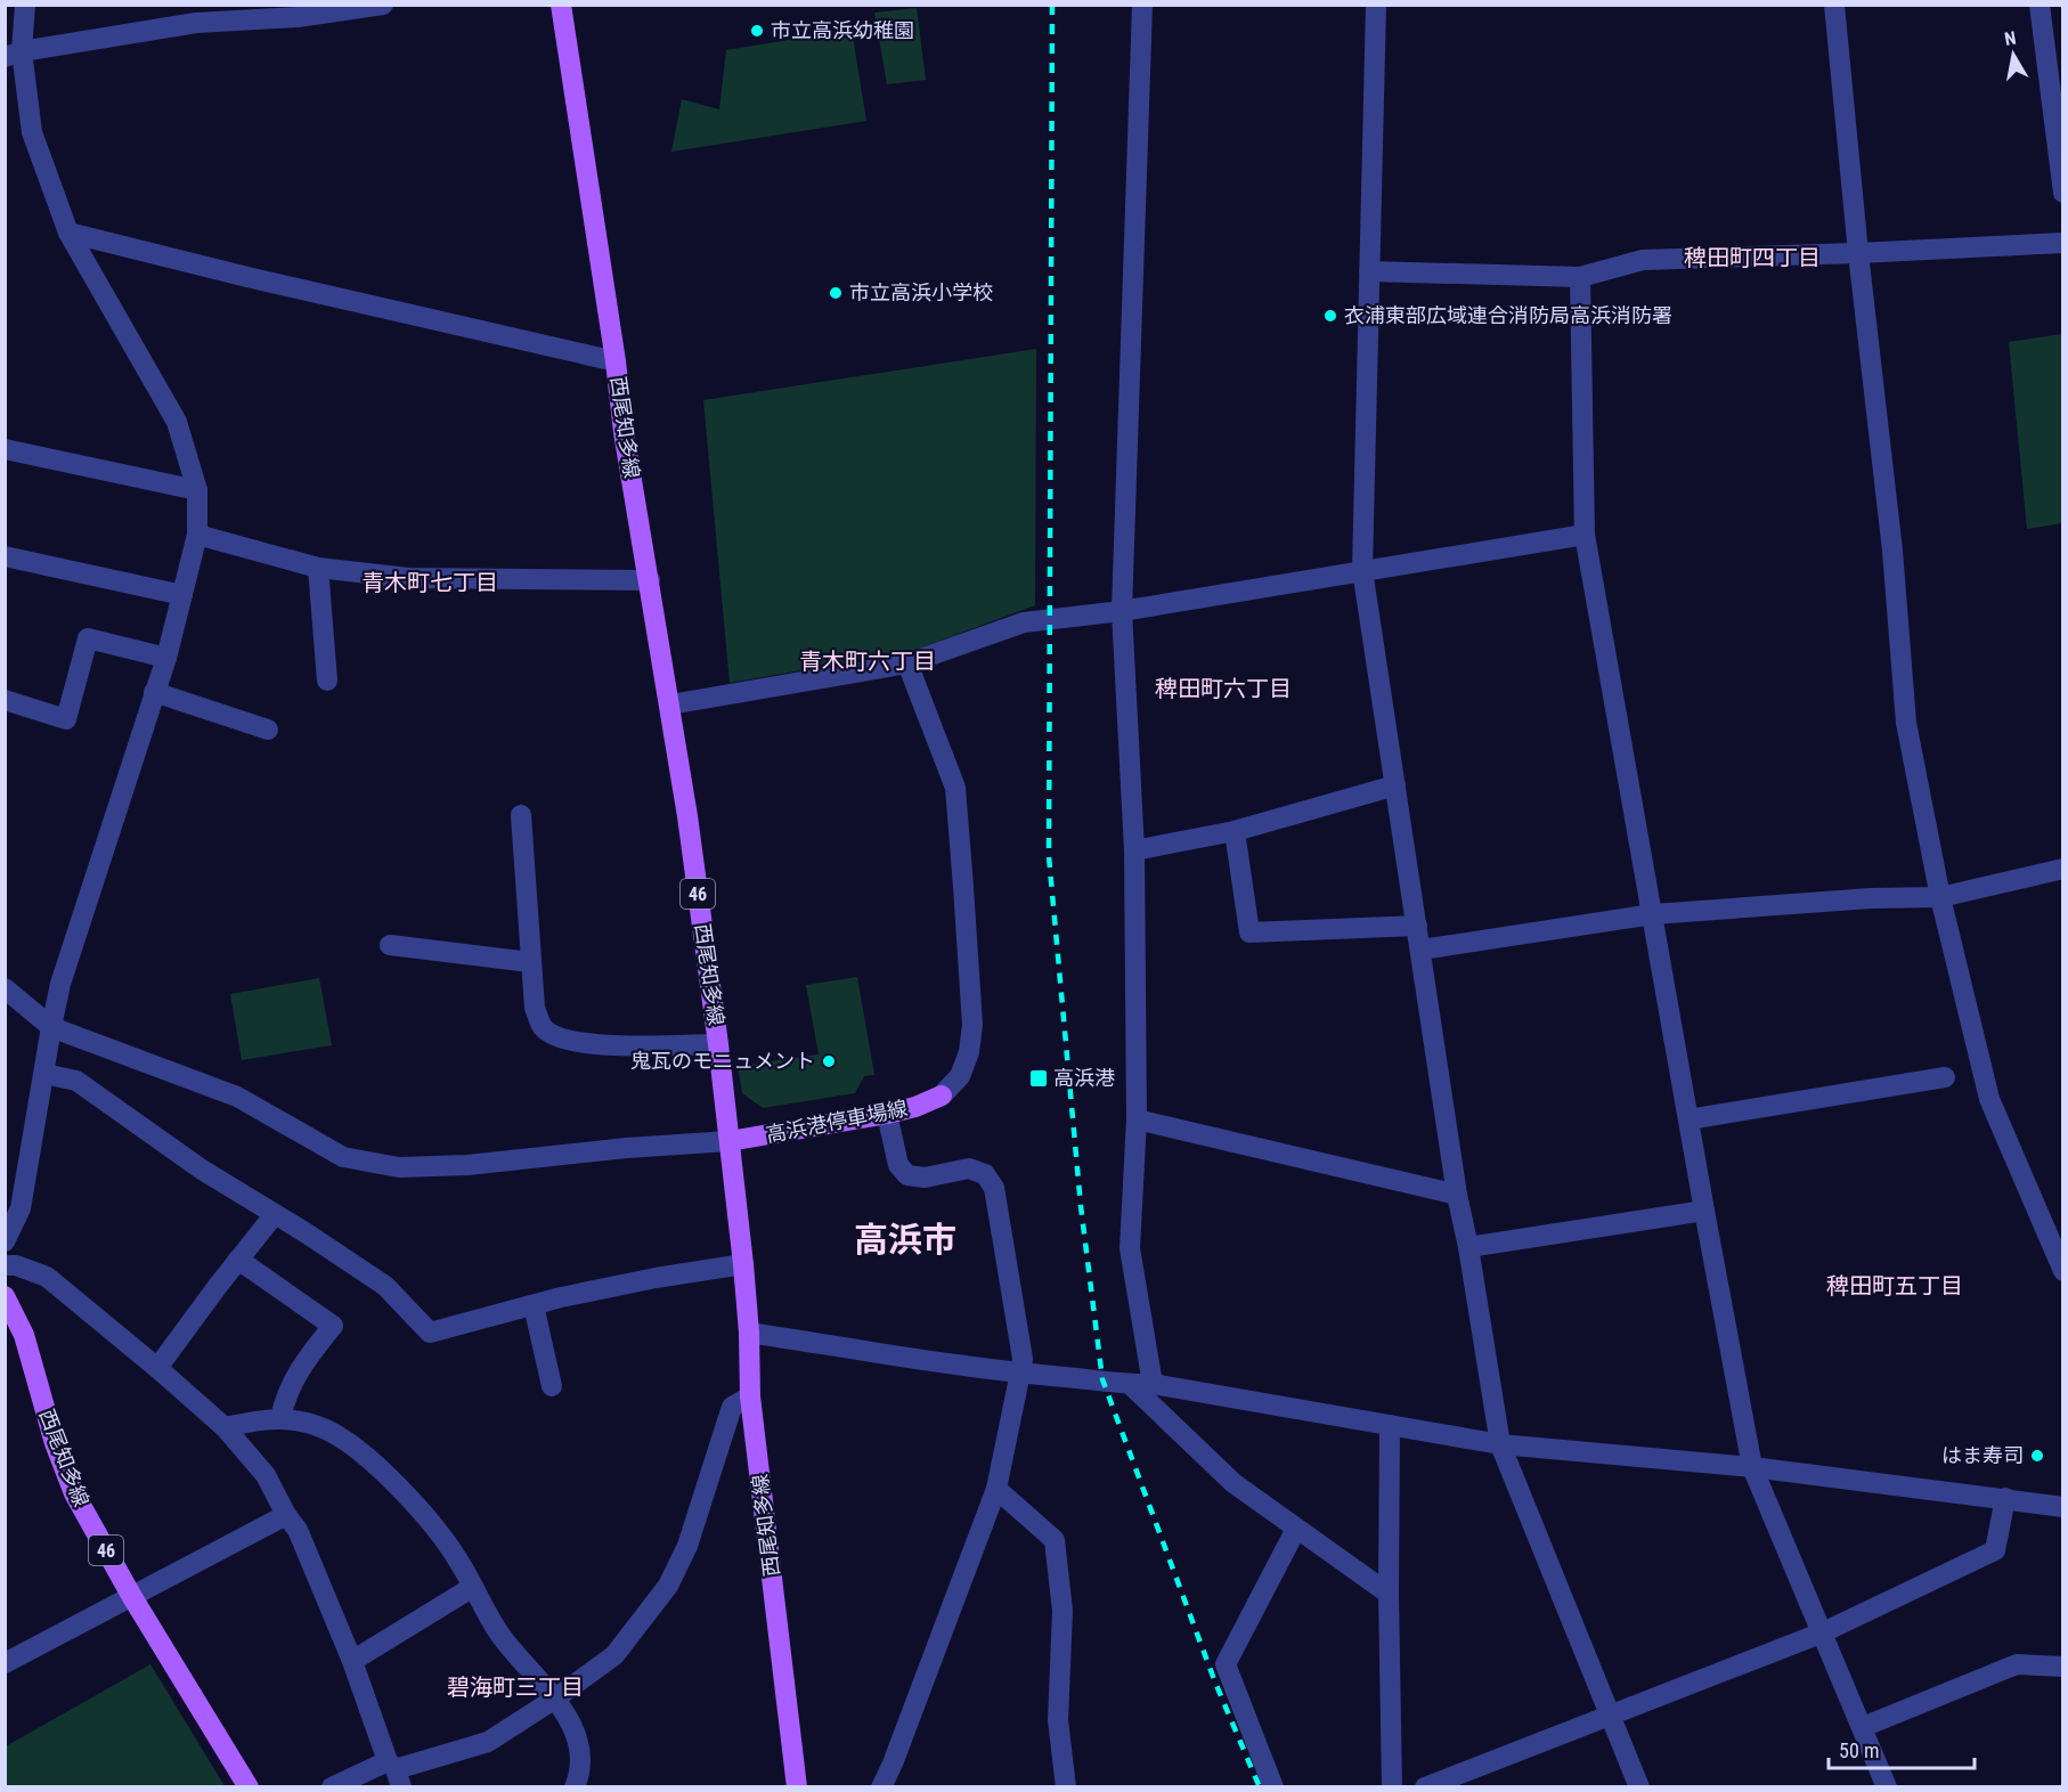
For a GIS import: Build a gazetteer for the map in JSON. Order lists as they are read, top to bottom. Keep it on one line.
{"streets":{"main road":["西尾知多線","46","高浜港停車場線"]},"crossings":[["西尾知多線","高浜港停車場線"]],"districts":["稗田町四丁目","青木町七丁目","青木町六丁目","稗田町六丁目","高浜市","稗田町五丁目","碧海町三丁目"],"places":{"other":["市立高浜幼稚園","市立高浜小学校","衣浦東部広域連合消防局高浜消防署","鬼瓦のモニュメント","はま寿司"],"transit":["高浜港"]},"scale_bar":"50 m","north":"top"}
